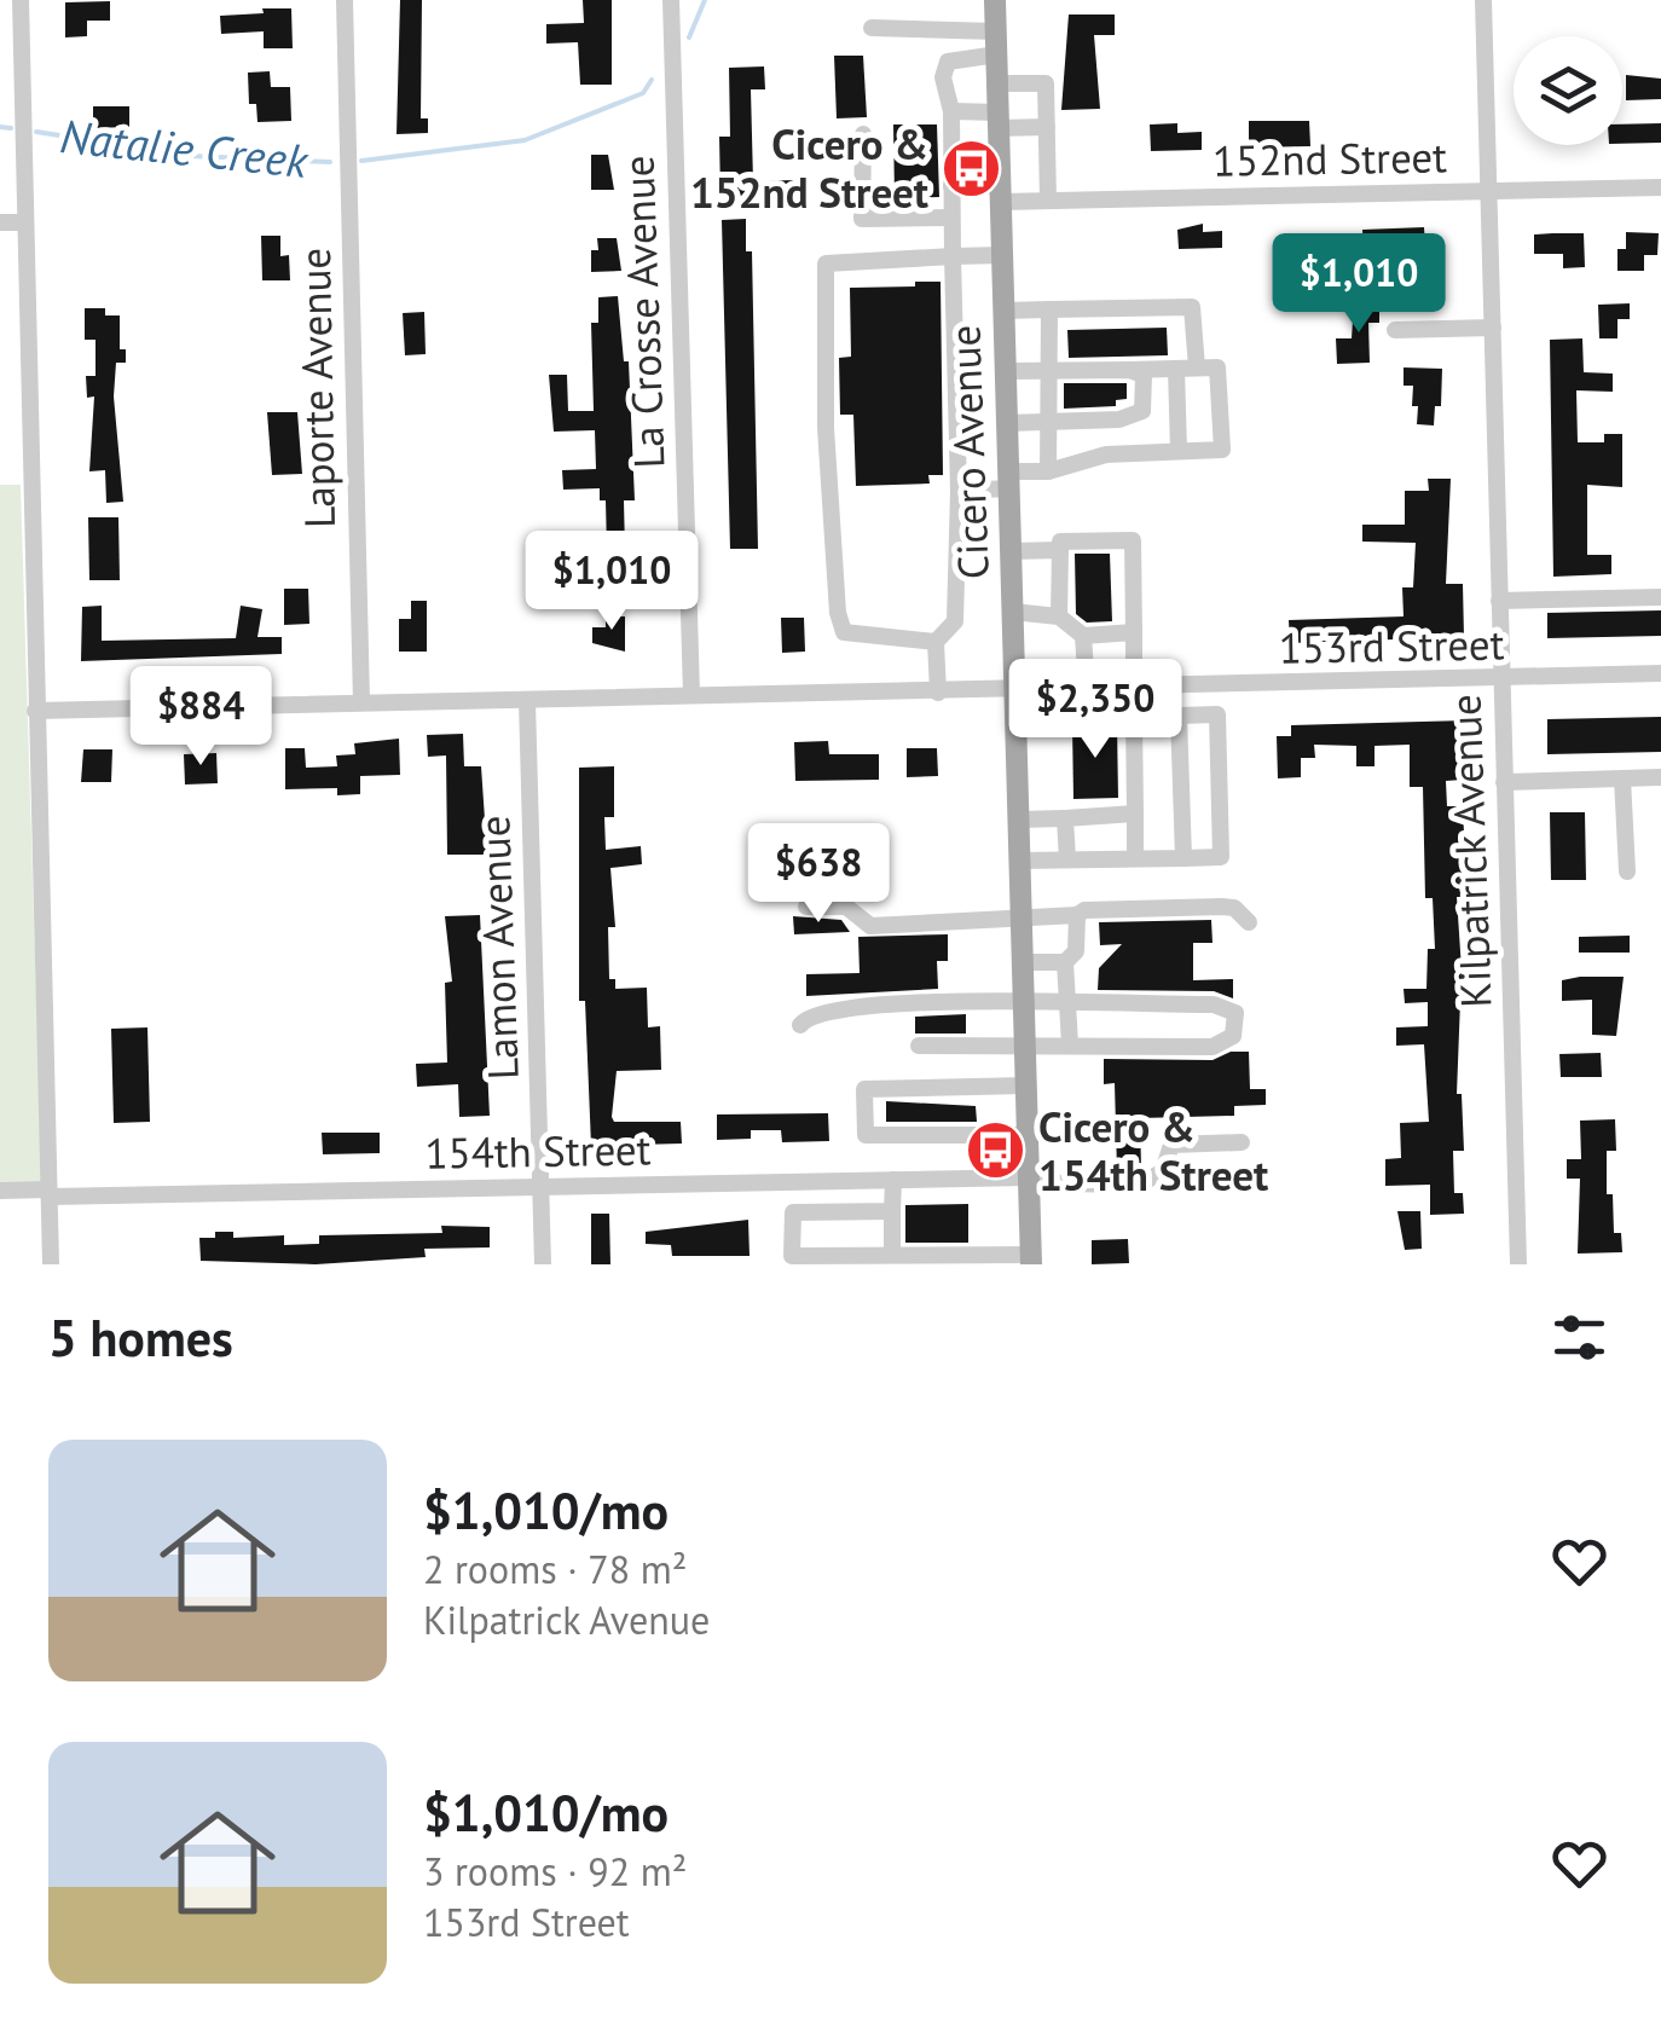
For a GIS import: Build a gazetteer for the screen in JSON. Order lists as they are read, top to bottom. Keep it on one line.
{"streets":{"main road":["Cicero Avenue"],"street":["152nd Street","La Crosse Avenue","Laporte Avenue","153rd Street","Kilpatrick Avenue","Lamon Avenue","154th Street"]},"crossings":[["152nd Street","Cicero Avenue"],["152nd Street","Kilpatrick Avenue"],["La Crosse Avenue","153rd Street"],["Laporte Avenue","153rd Street"],["Cicero Avenue","153rd Street"],["Cicero Avenue","154th Street"],["153rd Street","Kilpatrick Avenue"],["153rd Street","Lamon Avenue"],["Lamon Avenue","154th Street"]],"water":["Natalie Creek"],"places":{"bus stop":["Cicero & 152nd Street","Cicero & 154th Street"]},"page":{"price":["$1,010","$1,010","$2,350","$884","$638"],"heading":"5 homes","list":[{"name":"$1,010/mo","note":"2 rooms · 78 m² · Kilpatrick Avenue"},{"name":"$1,010/mo","note":"3 rooms · 92 m² · 153rd Street"}]}}
